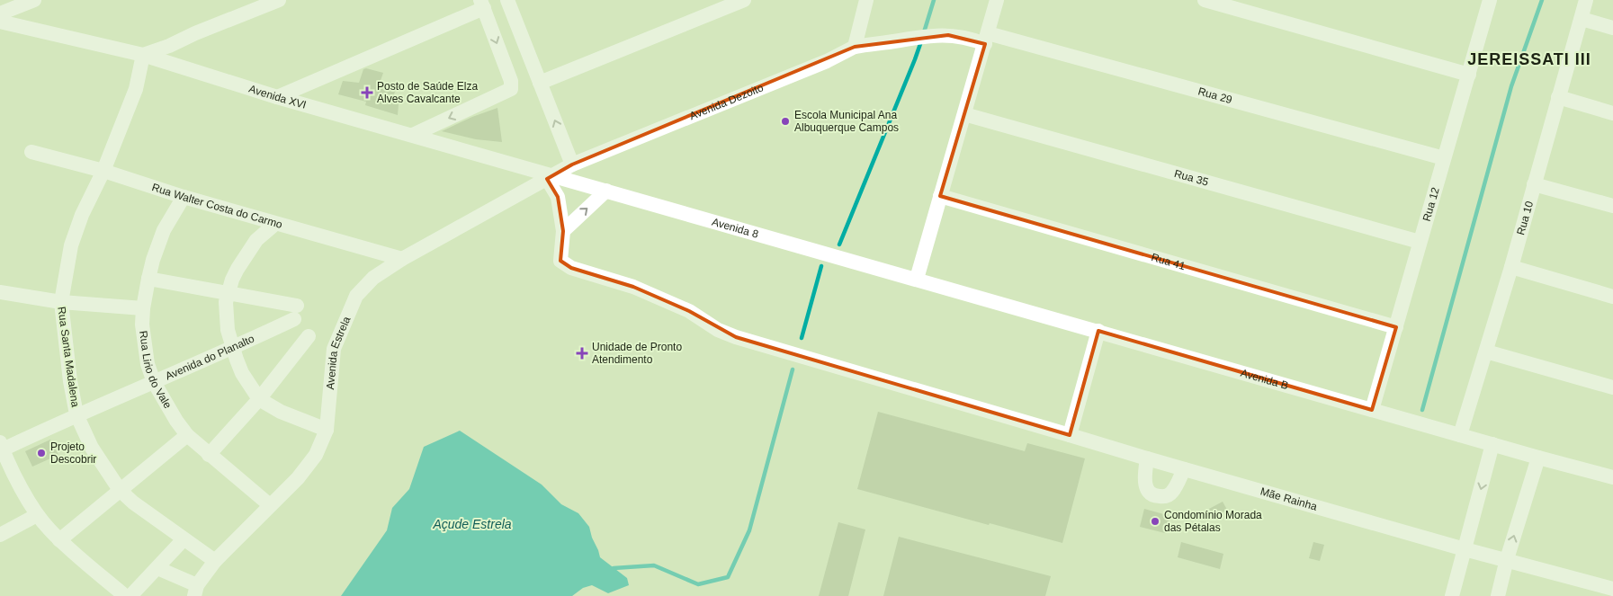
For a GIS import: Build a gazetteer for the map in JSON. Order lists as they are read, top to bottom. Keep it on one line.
{"streets":{"street":["Rua 29","Avenida XVI","Avenida Dezoito","Rua 35","Rua 12","Rua Walter Costa do Carmo","Rua 10","Avenida 8","Rua 41","Avenida Estrela","Rua Santa Madalena","Avenida do Planalto","Rua Lirio do Vale","Avenida B","Mãe Rainha"]},"crossings":[["Rua 29","Avenida Dezoito"],["Rua 29","Rua 12"],["Avenida XVI","Avenida Dezoito"],["Avenida XVI","Avenida 8"],["Avenida XVI","Avenida Estrela"],["Avenida XVI","Rua Santa Madalena"],["Avenida Dezoito","Avenida 8"],["Avenida Dezoito","Avenida Estrela"],["Rua 35","Rua 12"],["Rua 12","Rua 41"],["Rua 12","Avenida B"],["Rua Walter Costa do Carmo","Avenida Estrela"],["Rua Walter Costa do Carmo","Rua Santa Madalena"],["Rua Walter Costa do Carmo","Rua Lirio do Vale"],["Rua 10","Avenida B"],["Avenida 8","Avenida Estrela"],["Avenida 8","Avenida B"],["Avenida Estrela","Rua Santa Madalena"],["Avenida Estrela","Rua Lirio do Vale"],["Rua Santa Madalena","Avenida do Planalto"],["Avenida do Planalto","Rua Lirio do Vale"]],"districts":["JEREISSATI III"],"water":["Açude Estrela"],"places":{"health":["Posto de Saúde Elza Alves Cavalcante","Unidade de Pronto Atendimento"],"other":["Escola Municipal Ana Albuquerque Campos","Projeto Descobrir","Condomínio Morada das Pétalas"]}}
